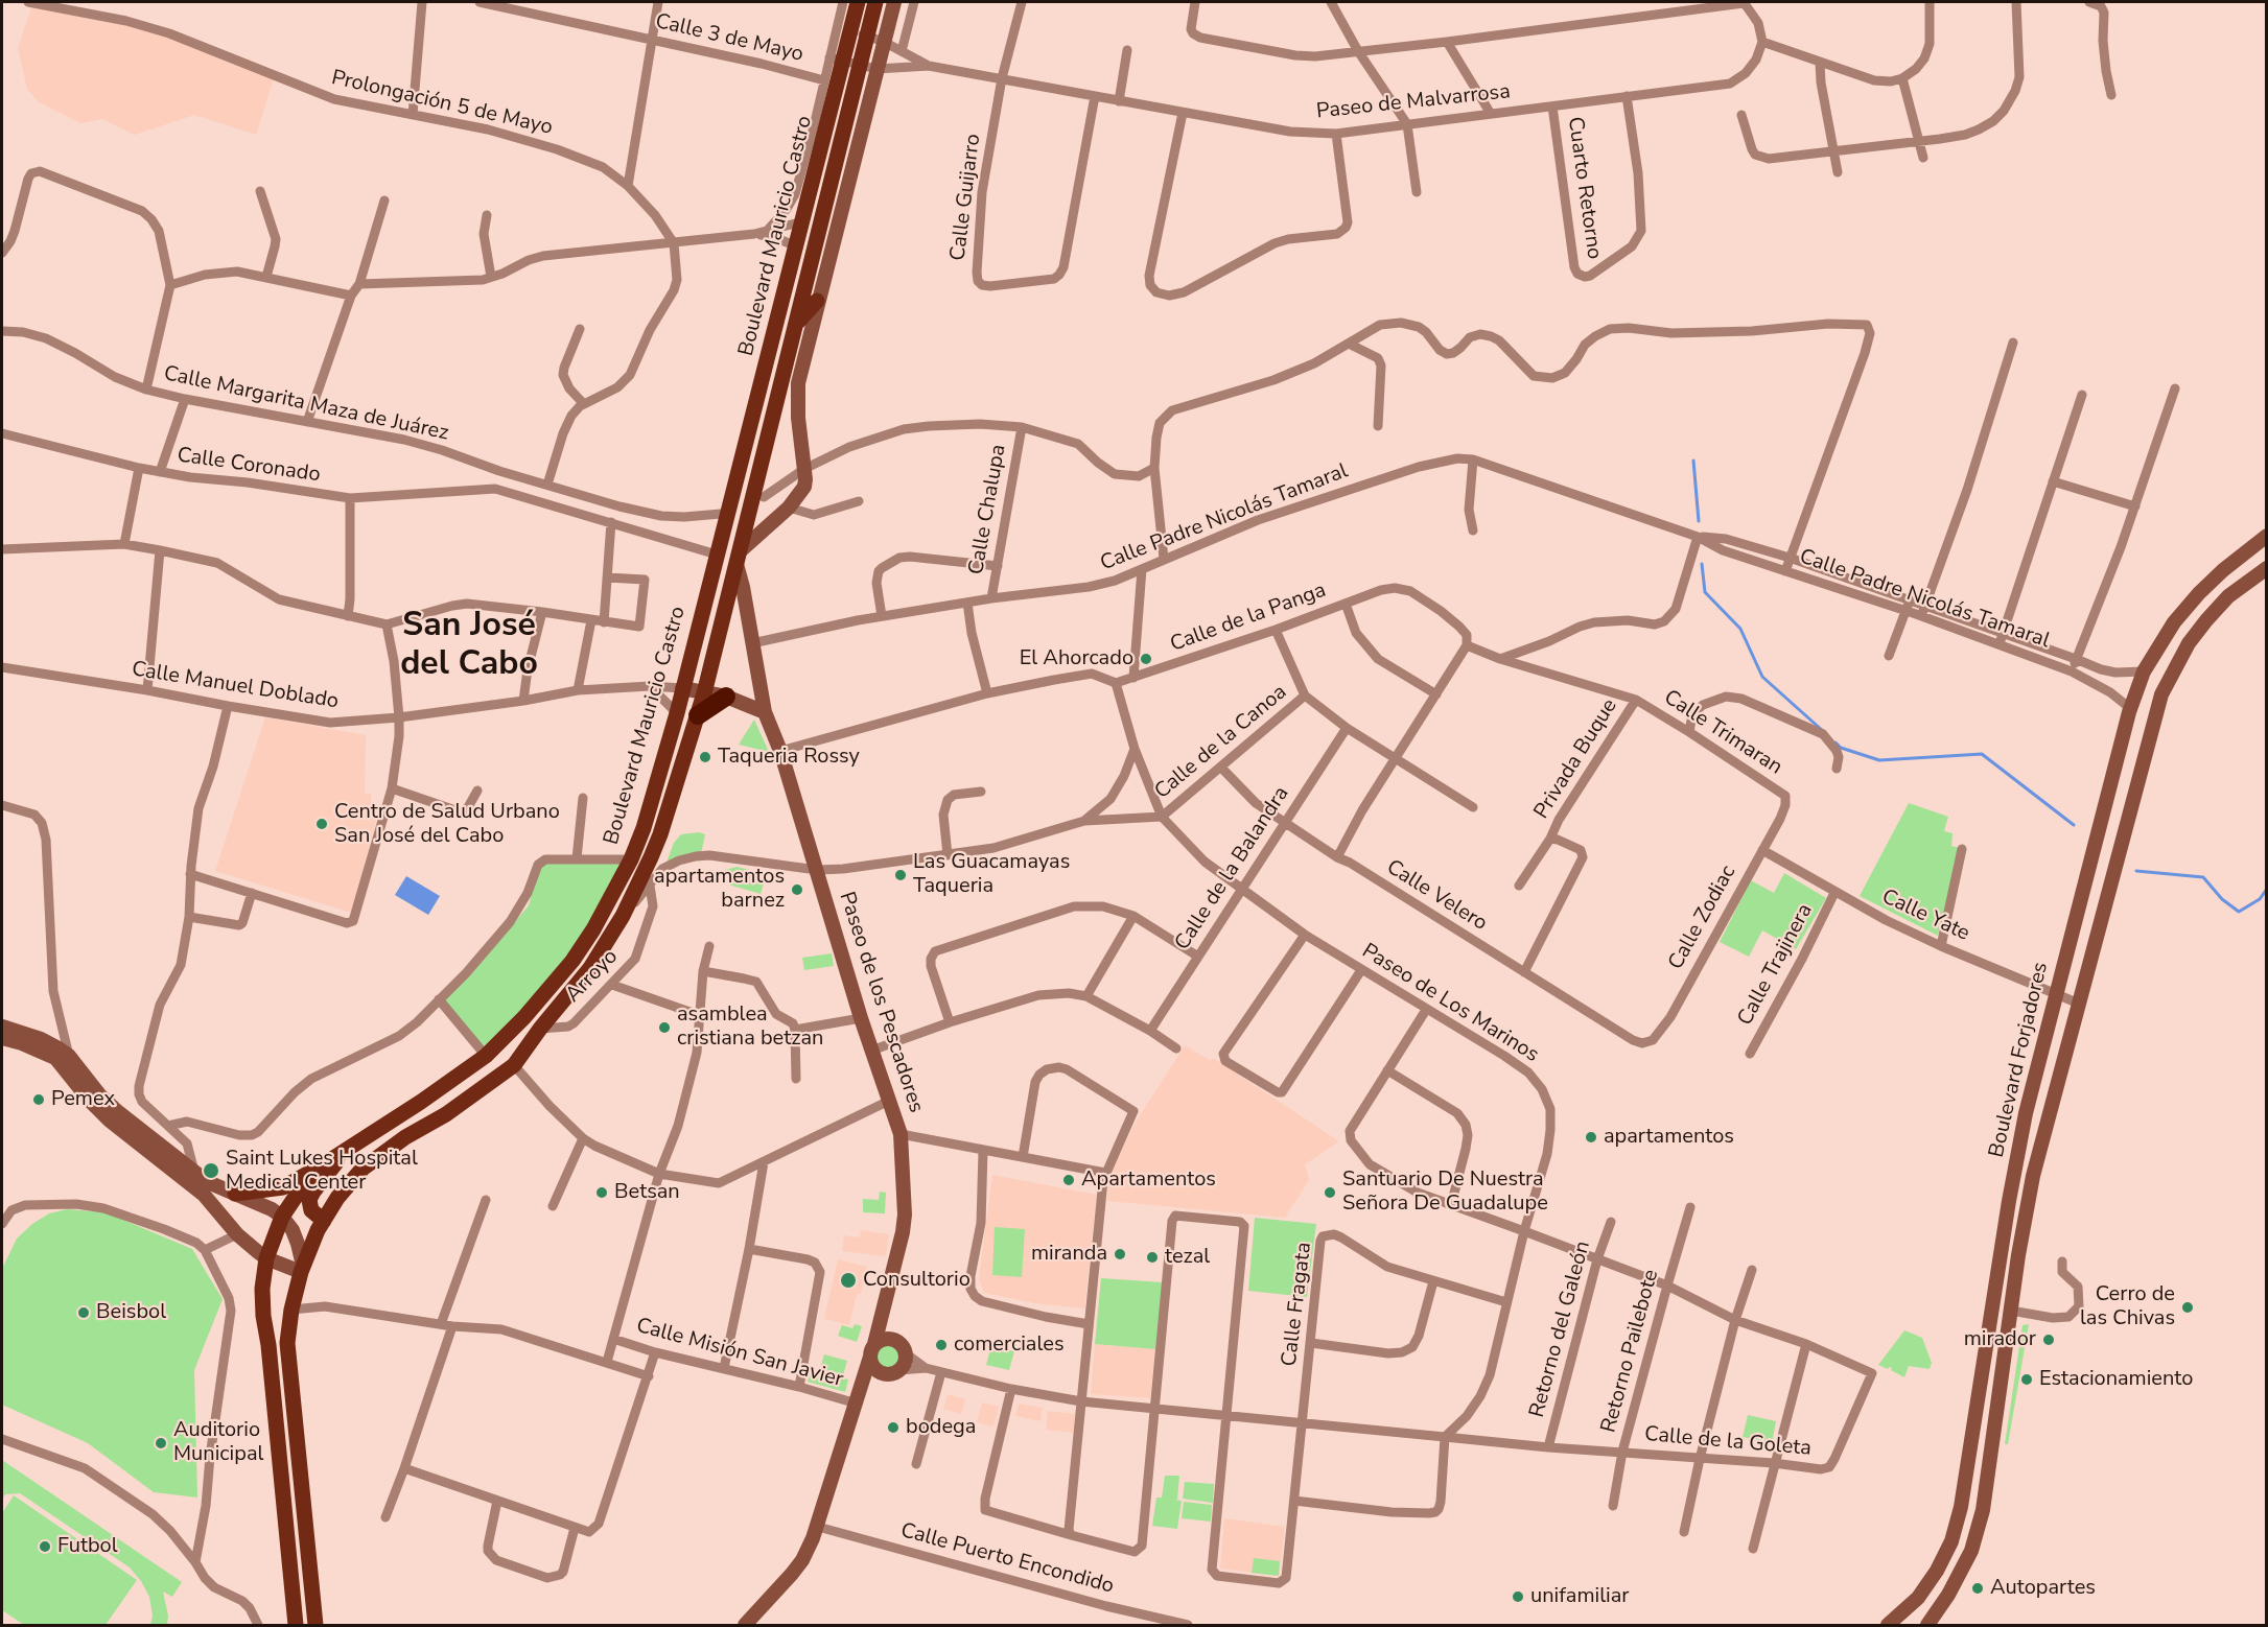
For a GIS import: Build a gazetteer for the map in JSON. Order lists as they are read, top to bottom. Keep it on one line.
{"streets":{"main road":["Boulevard Mauricio Castro","Paseo de los Pescadores","Boulevard Forjadores"],"street":["Calle 3 de Mayo","Paseo de Malvarrosa","Prolongación 5 de Mayo","Cuarto Retorno","Calle Guijarro","Calle Margarita Maza de Juárez","Calle Coronado","Calle Chalupa","Calle Padre Nicolás Tamaral","Calle de la Panga","Calle Manuel Doblado","Calle Trimaran","Calle de la Canoa","Privada Buque","Calle de la Balandra","Calle Velero","Calle Yate","Calle Zodiac","Calle Trajinera","Arroyo","Paseo de Los Marinos","Calle Fragata","Retorno del Galeón","Retorno Pailebote","Calle Misión San Javier","Calle de la Goleta","Calle Puerto Encondido"]},"crossings":[["Paseo de Malvarrosa","Cuarto Retorno"],["Paseo de Malvarrosa","Calle Guijarro"],["Paseo de Malvarrosa","Boulevard Mauricio Castro"],["Boulevard Mauricio Castro","Calle Manuel Doblado"],["Boulevard Mauricio Castro","Arroyo"],["Boulevard Mauricio Castro","Paseo de los Pescadores"],["Calle Chalupa","Calle Padre Nicolás Tamaral"],["Calle Padre Nicolás Tamaral","Paseo de los Pescadores"],["Calle Padre Nicolás Tamaral","Boulevard Forjadores"],["Calle de la Panga","Calle Trimaran"],["Calle de la Panga","Paseo de Los Marinos"],["Calle Trimaran","Privada Buque"],["Calle Trimaran","Calle Zodiac"],["Calle de la Canoa","Calle Velero"],["Calle de la Canoa","Paseo de Los Marinos"],["Calle de la Balandra","Calle Velero"],["Calle de la Balandra","Paseo de Los Marinos"],["Calle Velero","Calle Zodiac"],["Calle Yate","Calle Zodiac"],["Calle Yate","Calle Trajinera"],["Calle Yate","Boulevard Forjadores"],["Paseo de los Pescadores","Calle Misión San Javier"],["Paseo de los Pescadores","Calle Puerto Encondido"],["Paseo de Los Marinos","Calle Fragata"],["Paseo de Los Marinos","Calle de la Goleta"],["Retorno del Galeón","Calle de la Goleta"],["Retorno Pailebote","Calle de la Goleta"]],"districts":["San José del Cabo"],"places":["El Ahorcado","Taqueria Rossy","Centro de Salud Urbano San José del Cabo","Las Guacamayas Taqueria","apartamentos barnez","asamblea cristiana betzan","Pemex","apartamentos","Saint Lukes Hospital Medical Center","Apartamentos","Betsan","Santuario De Nuestra Señora De Guadalupe","miranda","tezal","Consultorio","Cerro de las Chivas","Beisbol","mirador","comerciales","Estacionamiento","bodega","Auditorio Municipal","Futbol","Autopartes","unifamiliar"]}
